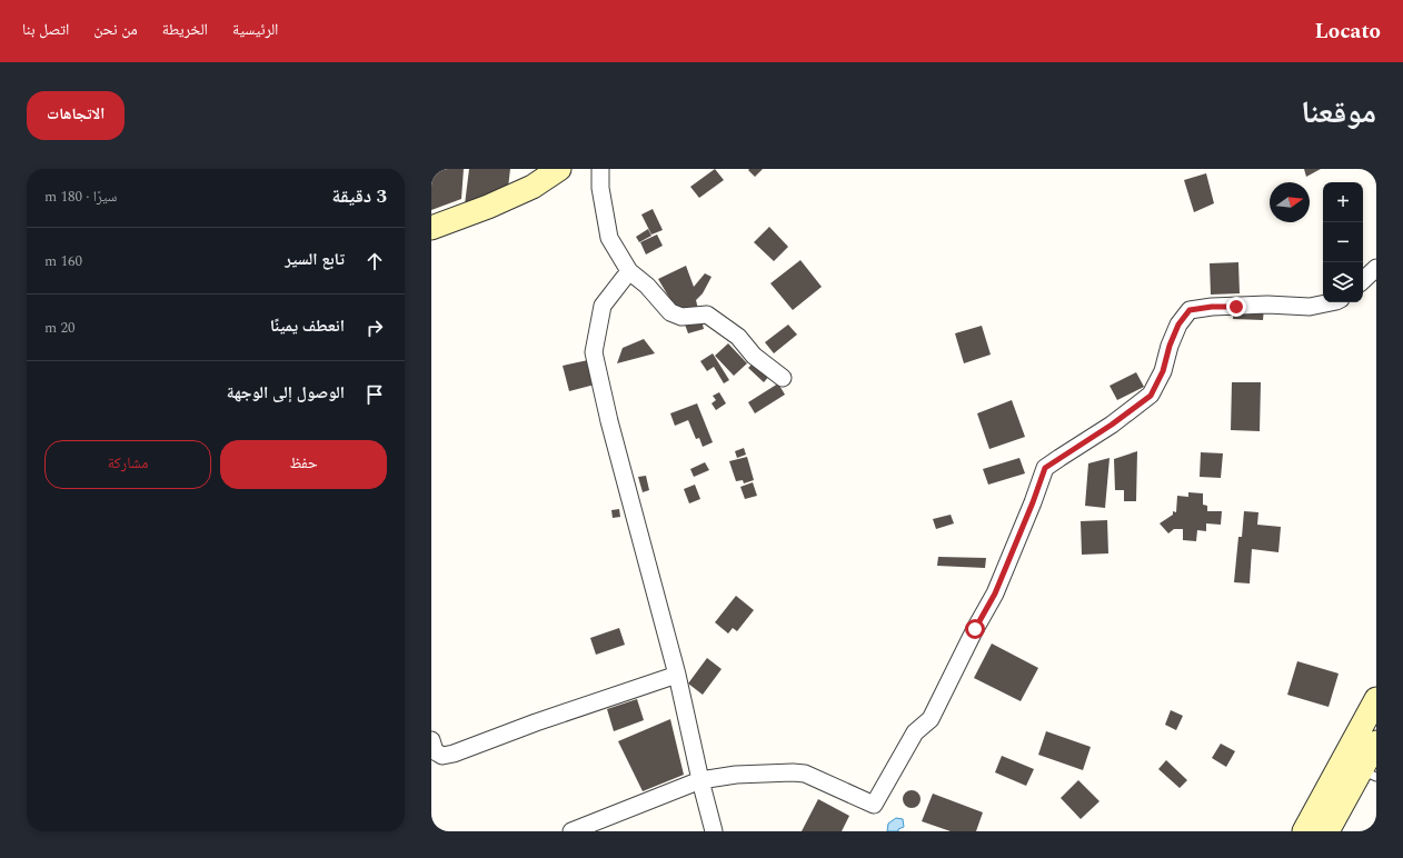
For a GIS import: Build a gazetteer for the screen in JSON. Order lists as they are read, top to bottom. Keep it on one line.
{"north":"right","page":{"header":"Locato","nav":["الرئيسية","الخريطة","من نحن","اتصل بنا"],"title":"موقعنا","buttons":["الاتجاهات",["حفظ","مشاركة"]],"heading":["3 دقيقة","سيرًا · 180 m"],"map_buttons":["+","−"],"list":[["تابع السير","160 m"],["انعطف يمينًا","20 m"],"الوصول إلى الوجهة"]}}
